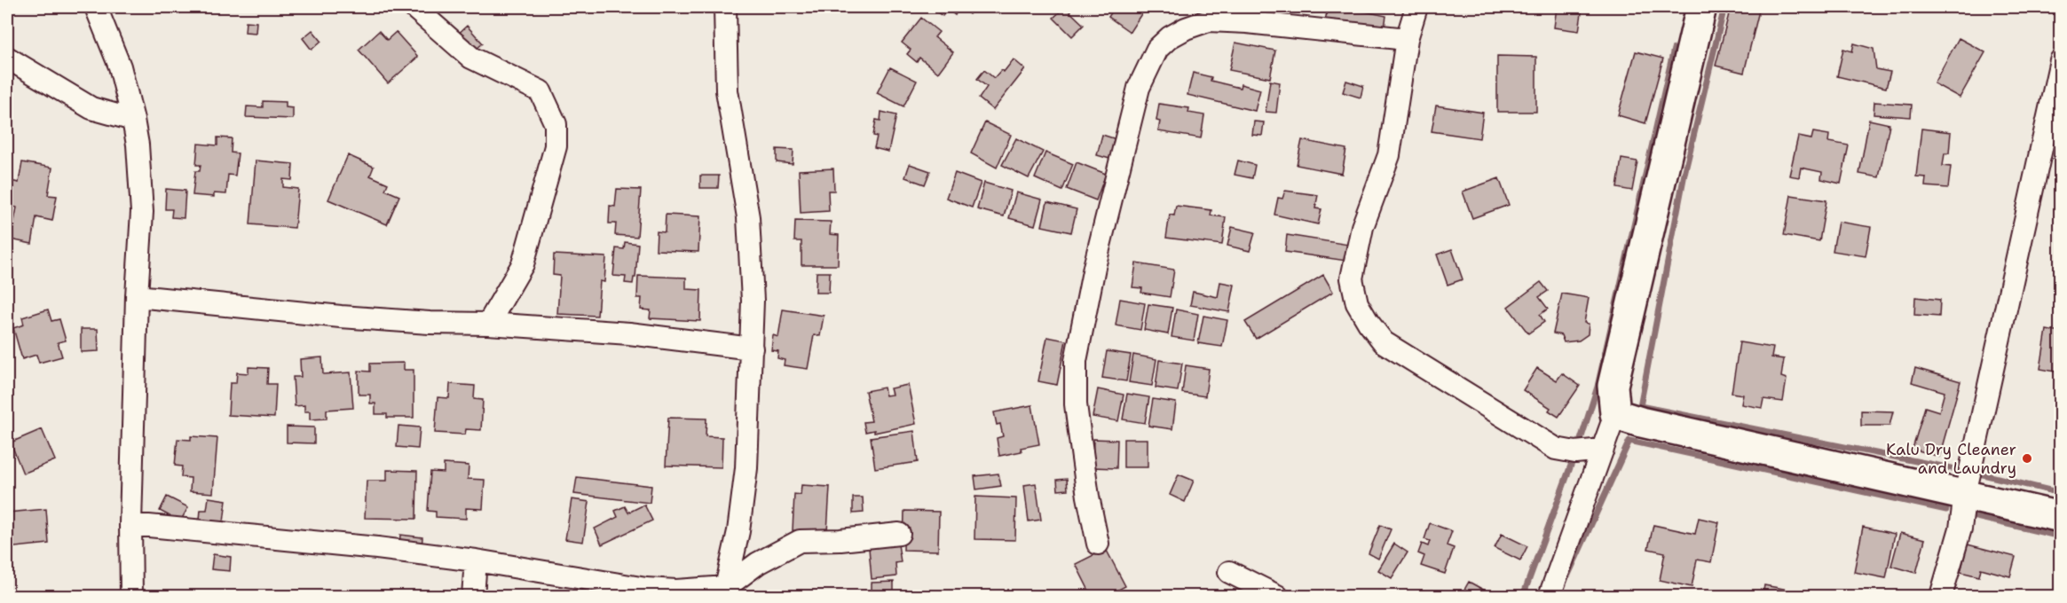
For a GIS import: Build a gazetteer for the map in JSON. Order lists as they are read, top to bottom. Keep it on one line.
{"places":["Kalu Dry Cleaner and Laundry"]}
